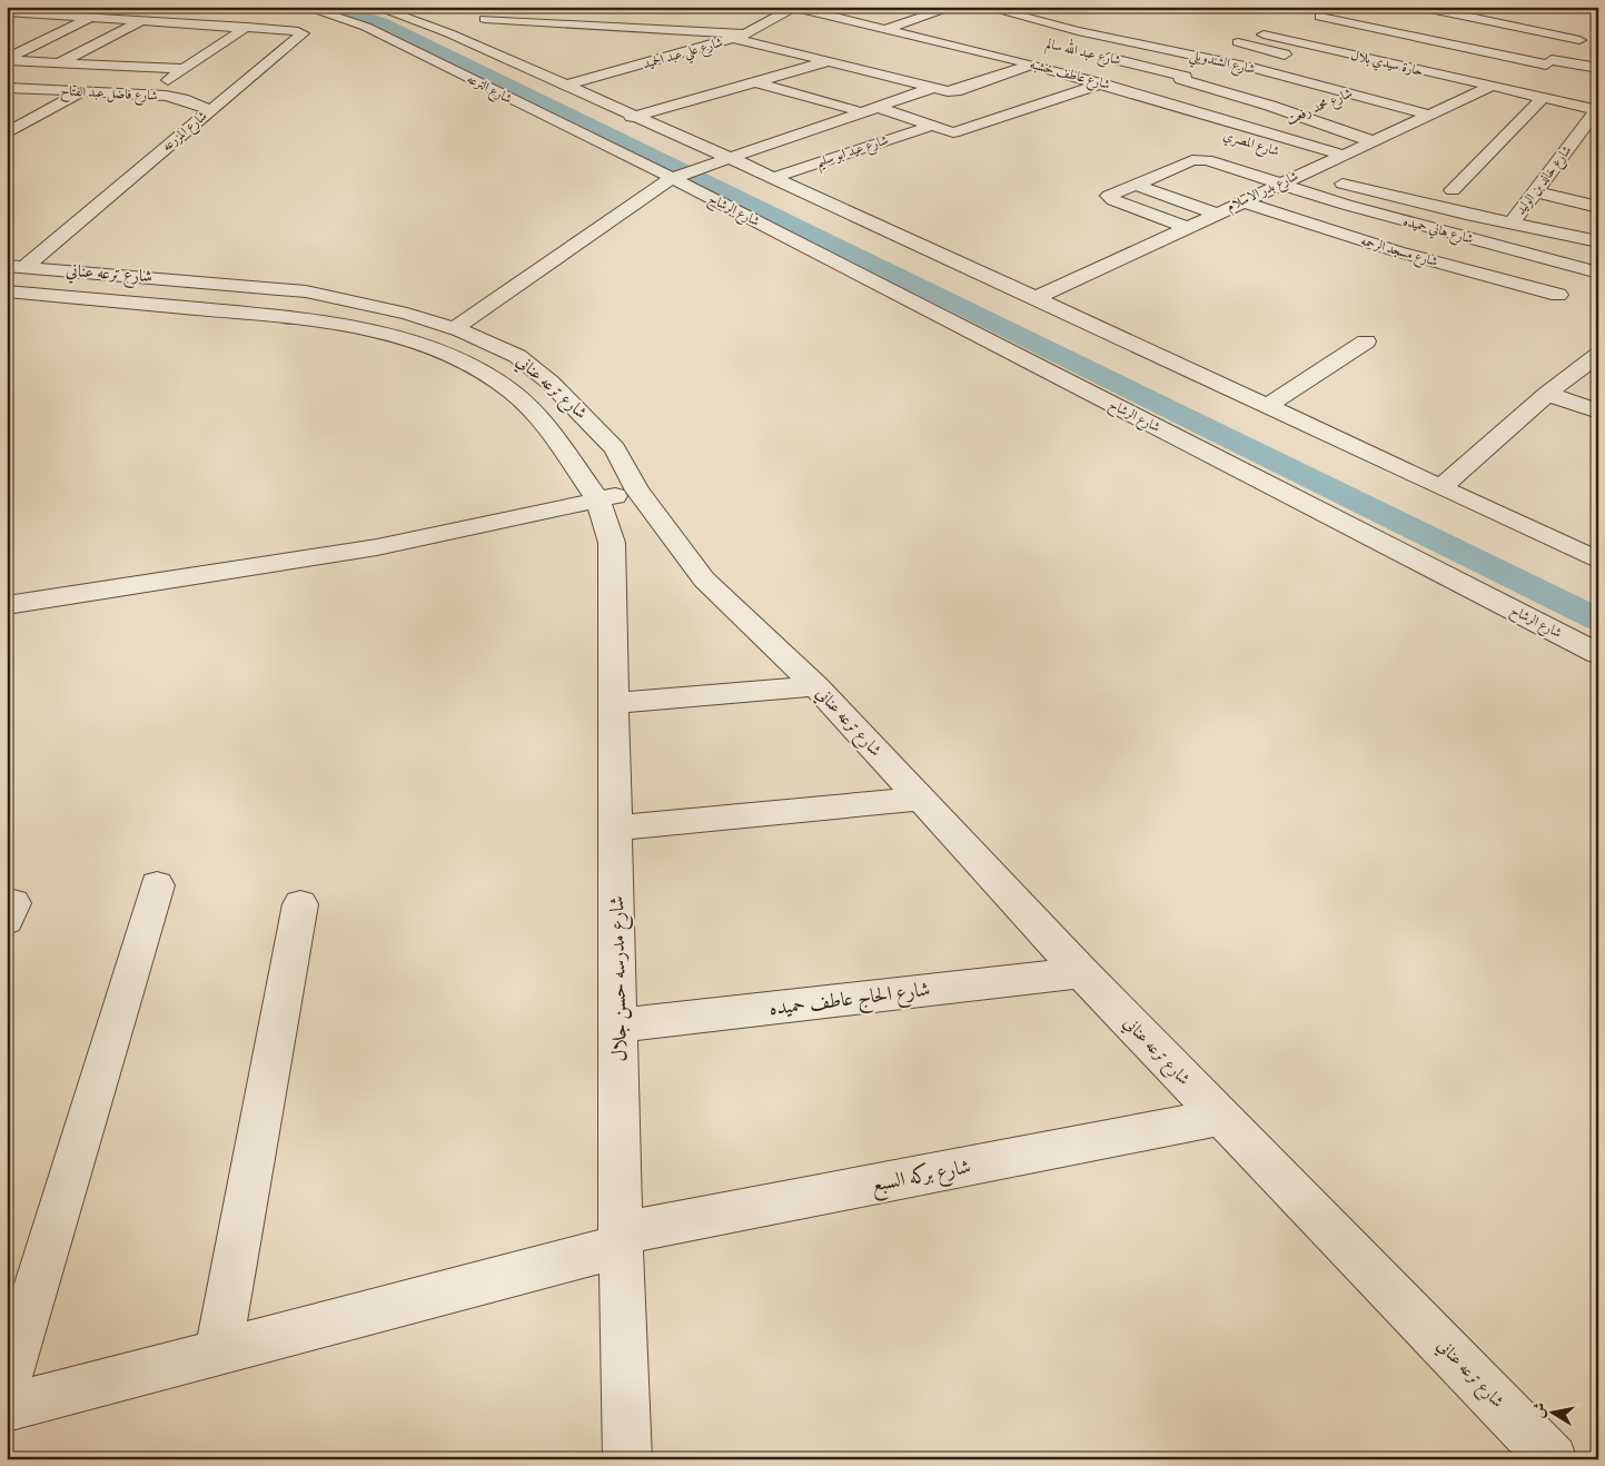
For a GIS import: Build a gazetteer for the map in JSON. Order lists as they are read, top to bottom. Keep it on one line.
{"streets":{"street":["شارع عبد الله سالم","شارع علي عبد الحميد","شارع الشندويلي","حارة سيدي بلال","شارع عاطف خشبه","شارع الترعه","شارع فاضل عبد الفتاح","شارع محمد رفعت","شارع المزرعه","شارع المصري","شارع عيد ابو سليم","شارع خالد بن الوليد","شارع بدر الاسلام","شارع الرشاح","شارع هاني حميده","شارع مسجد الرحمه","شارع ترعه عناني","شارع مدرسه حسن جلال","شارع الحاج عاطف حميده","شارع بركه السبع"]},"crossings":[["شارع عبد الله سالم","شارع محمد رفعت"],["شارع عبد الله سالم","شارع بدر الاسلام"],["شارع علي عبد الحميد","شارع عاطف خشبه"],["شارع علي عبد الحميد","شارع الترعه"],["شارع الشندويلي","شارع محمد رفعت"],["شارع الشندويلي","شارع بدر الاسلام"],["حارة سيدي بلال","شارع خالد بن الوليد"],["حارة سيدي بلال","شارع بدر الاسلام"],["شارع عاطف خشبه","شارع محمد رفعت"],["شارع عاطف خشبه","شارع المصري"],["شارع عاطف خشبه","شارع بدر الاسلام"],["شارع الترعه","شارع الرشاح"],["شارع فاضل عبد الفتاح","شارع المزرعه"],["شارع المزرعه","شارع ترعه عناني"],["شارع المصري","شارع بدر الاسلام"],["شارع بدر الاسلام","شارع هاني حميده"],["شارع بدر الاسلام","شارع مسجد الرحمه"],["شارع ترعه عناني","شارع مدرسه حسن جلال"],["شارع ترعه عناني","شارع الحاج عاطف حميده"],["شارع ترعه عناني","شارع بركه السبع"],["شارع مدرسه حسن جلال","شارع الحاج عاطف حميده"],["شارع مدرسه حسن جلال","شارع بركه السبع"]],"north":"left"}
